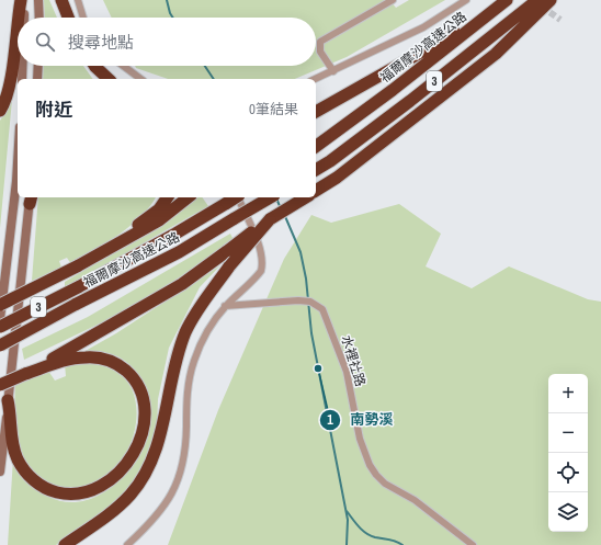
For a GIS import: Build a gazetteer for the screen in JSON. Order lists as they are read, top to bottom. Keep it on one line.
{"streets":{"highway":["福爾摩沙高速公路","3"],"street":["水裡社路"]},"places":["南勢溪"],"page":{"search":"搜尋地點","heading":["附近","0筆結果"],"map_buttons":["+","−"]}}
